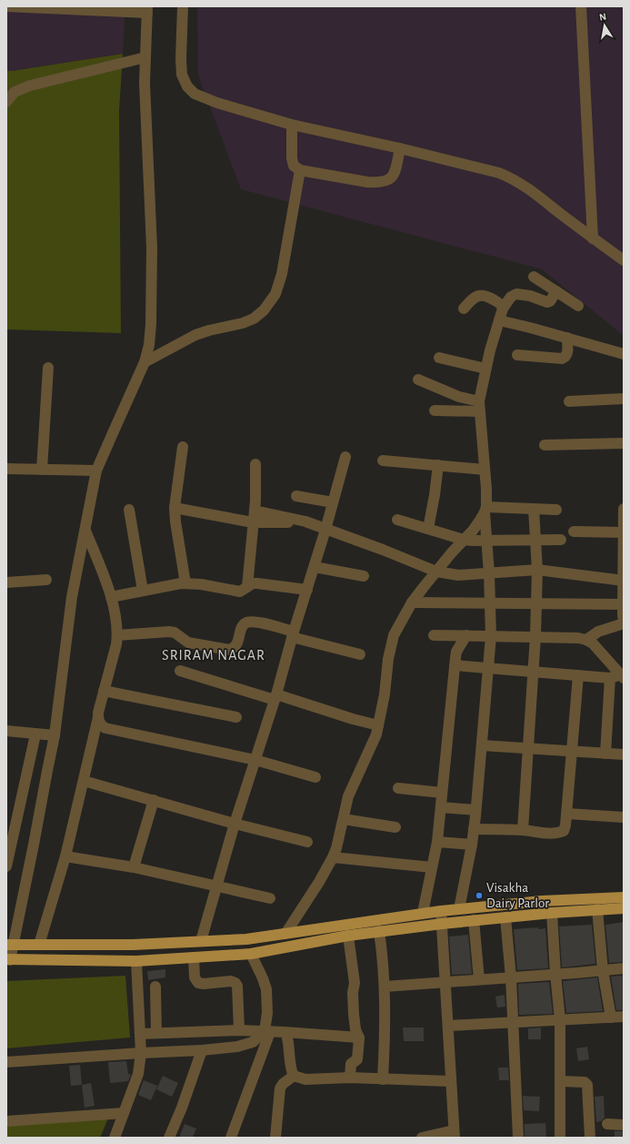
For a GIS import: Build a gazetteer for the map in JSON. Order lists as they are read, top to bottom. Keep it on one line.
{"districts":["SRIRAM NAGAR"],"places":["Visakha Dairy Parlor"],"north":"top"}
